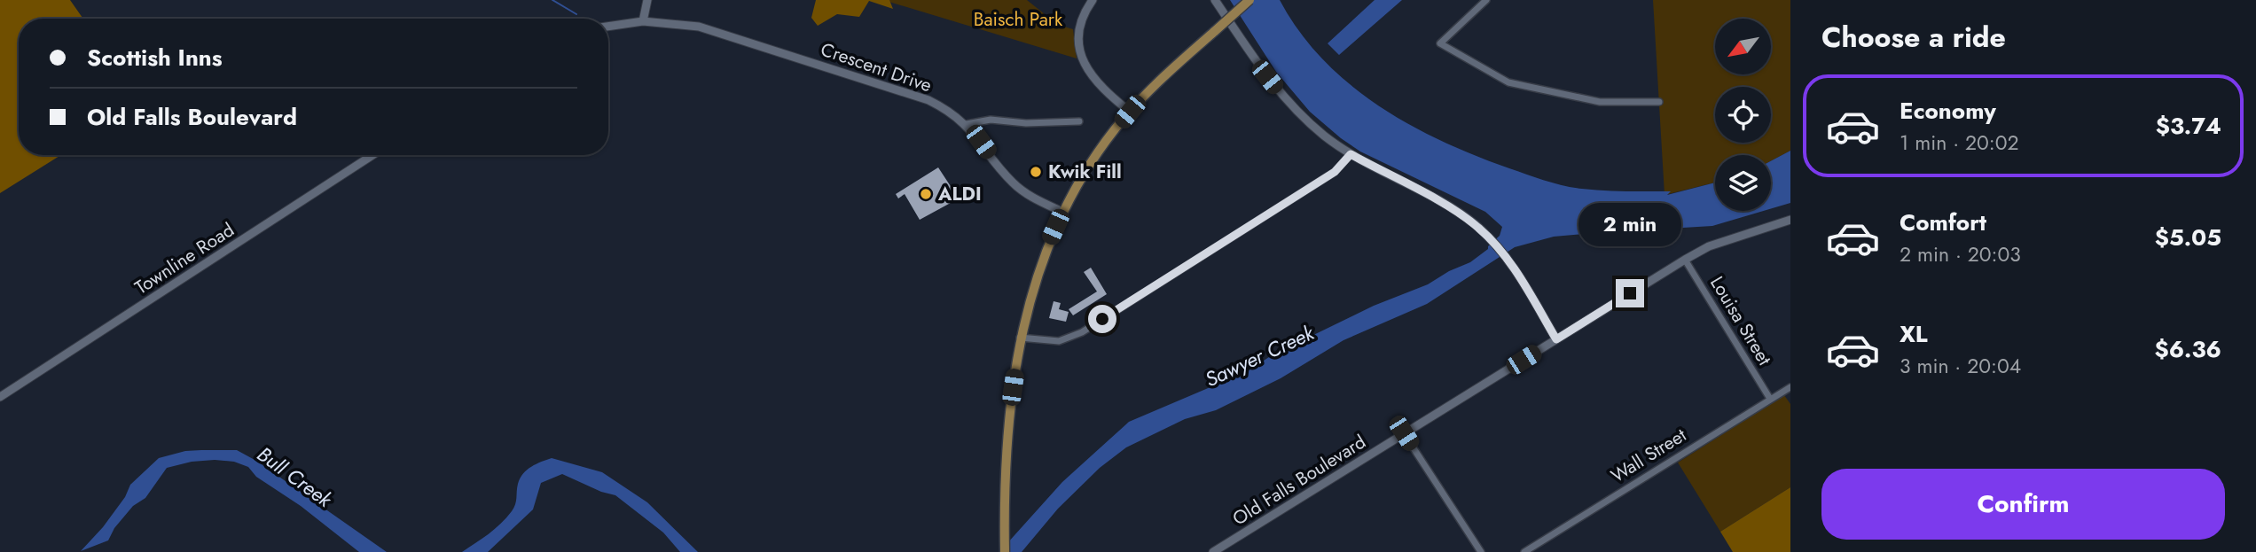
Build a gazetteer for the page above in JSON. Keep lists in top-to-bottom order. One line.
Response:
{"streets":{"street":["Crescent Drive","Townline Road","Louisa Street","Wall Street","Old Falls Boulevard"]},"crossings":[["Louisa Street","Wall Street"],["Louisa Street","Old Falls Boulevard"]],"water":["Sawyer Creek","Bull Creek"],"parks":["Baisch Park"],"places":["Kwik Fill","ALDI"],"north":"bottom left","page":{"heading":"Choose a ride","banner":["Scottish Inns","Old Falls Boulevard"],"list":[{"name":"Economy","note":"1 min · 20:02","value":"$3.74"},{"name":"Comfort","note":"2 min · 20:03","value":"$5.05"},{"name":"XL","note":"3 min · 20:04","value":"$6.36"}],"bubble":"2 min","buttons":"Confirm"}}
